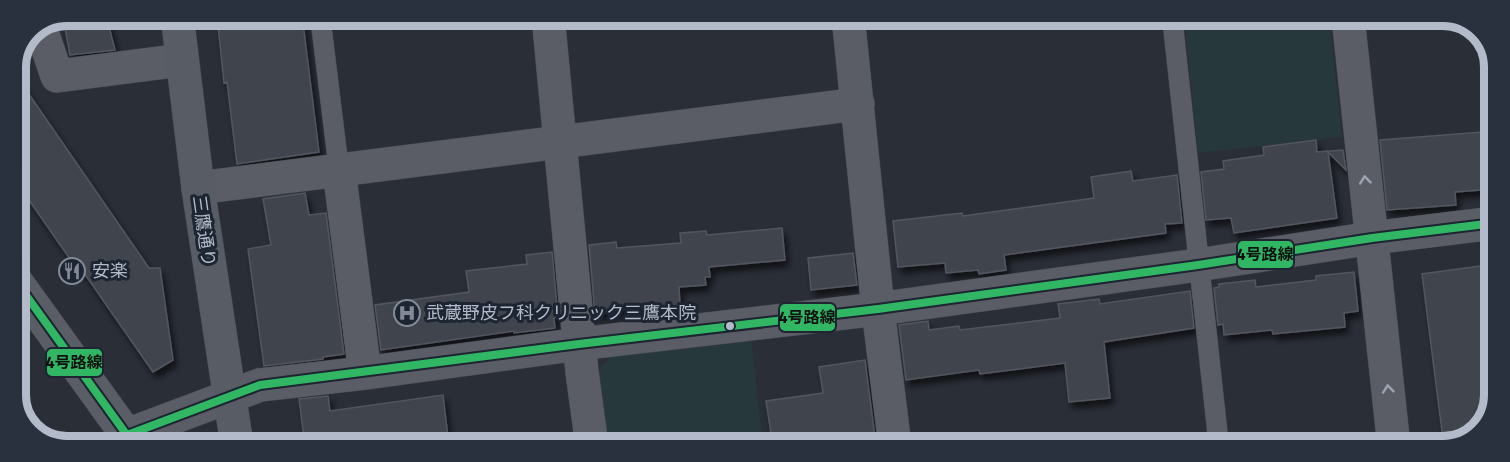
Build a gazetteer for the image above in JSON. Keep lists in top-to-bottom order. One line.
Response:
{"streets":{"main road":["三鷹通り"]},"places":{"restaurant":["安楽"],"hospital":["武蔵野皮フ科クリニック三鷹本院"]},"lines":["transit line 4号路線"]}
